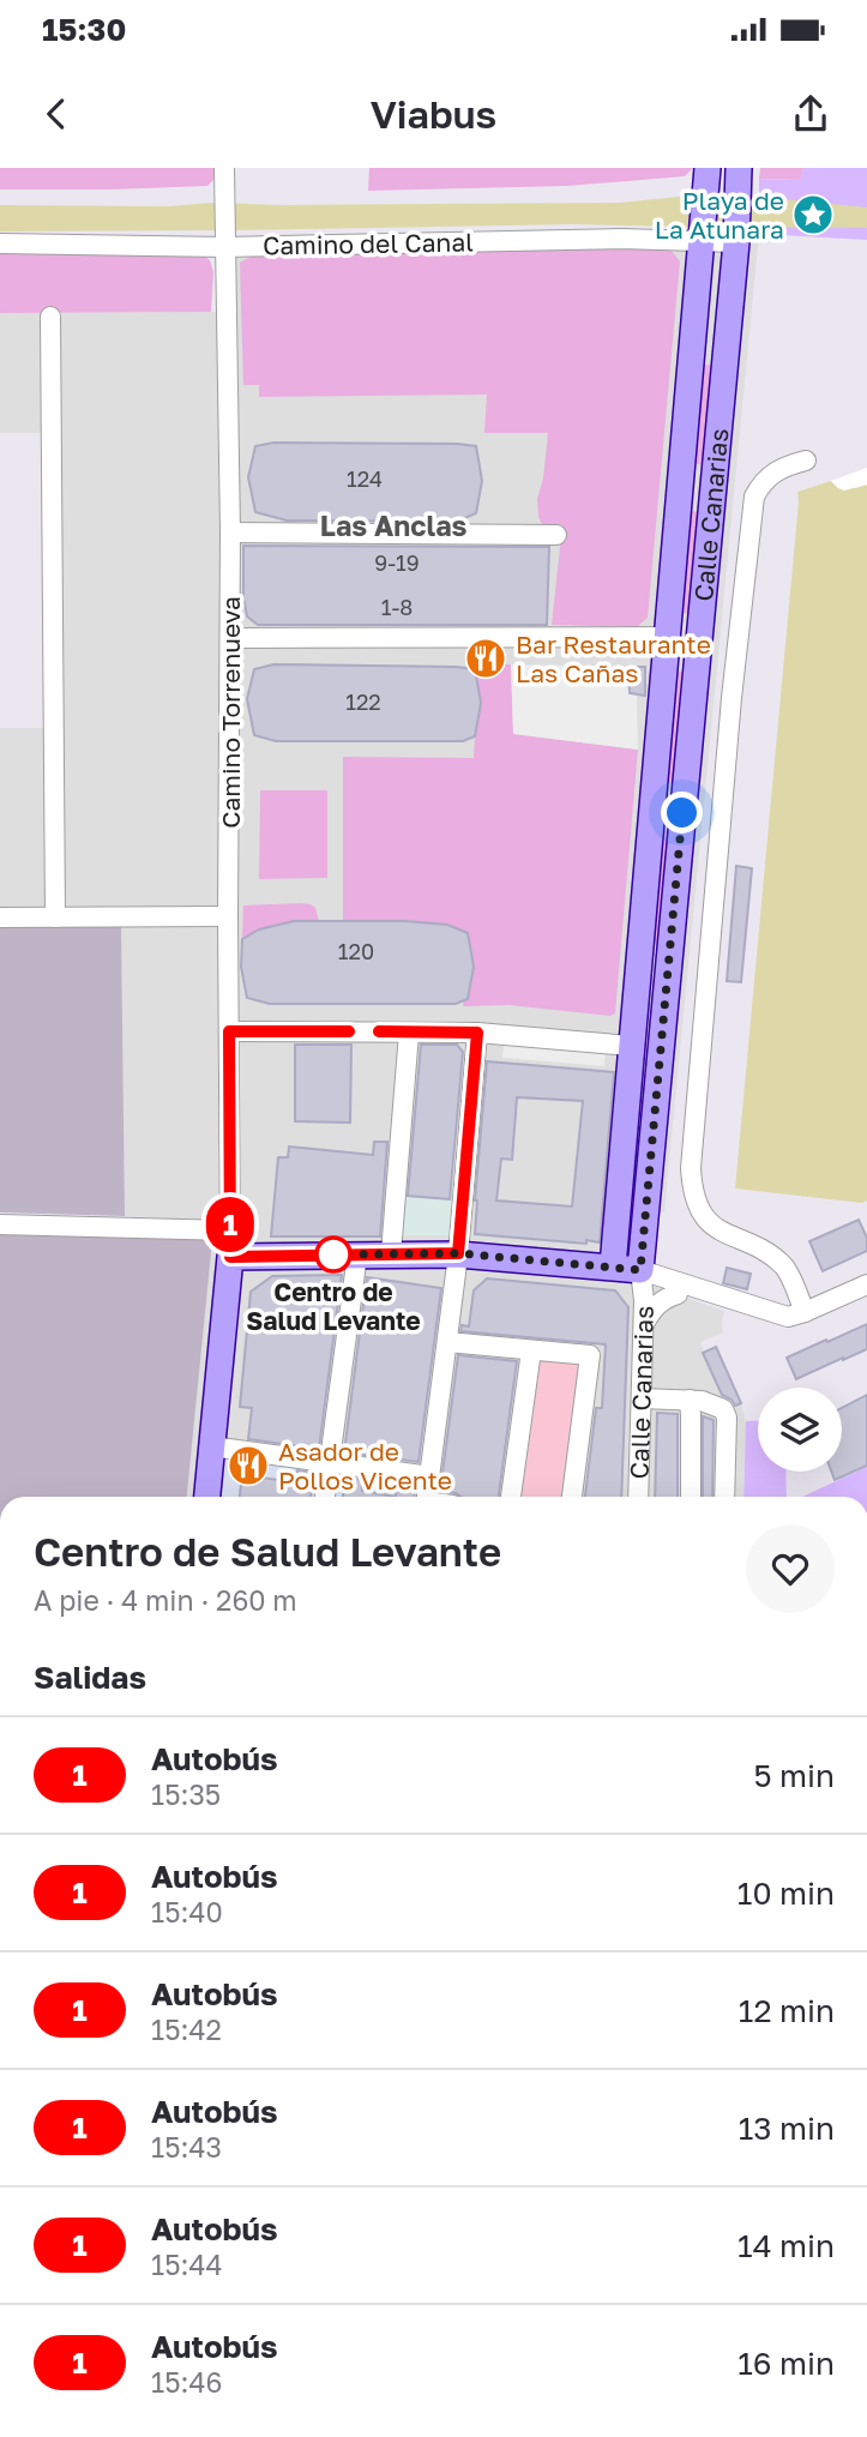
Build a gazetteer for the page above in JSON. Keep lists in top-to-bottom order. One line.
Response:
{"streets":{"main road":["Calle Canarias"],"street":["Camino del Canal","Camino Torrenueva"]},"crossings":[["Camino del Canal","Calle Canarias"],["Camino del Canal","Camino Torrenueva"]],"districts":["Las Anclas"],"places":{"place":["Playa de La Atunara"],"restaurant":["Bar Restaurante Las Cañas","Asador de Pollos Vicente"],"other":["Centro de Salud Levante"]},"lines":["bus line 1"],"house_numbers":["124","9-19","1-8","122","120"],"page":{"status":"15:30","header":"Viabus","on_map":"1","heading":[["Centro de Salud Levante","A pie · 4 min · 260 m"],"Salidas"],"list":[{"mark":"1","name":"Autobús","note":"15:35","value":"5 min"},{"mark":"1","name":"Autobús","note":"15:40","value":"10 min"},{"mark":"1","name":"Autobús","note":"15:42","value":"12 min"},{"mark":"1","name":"Autobús","note":"15:43","value":"13 min"},{"mark":"1","name":"Autobús","note":"15:44","value":"14 min"},{"mark":"1","name":"Autobús","note":"15:46","value":"16 min"}]}}
